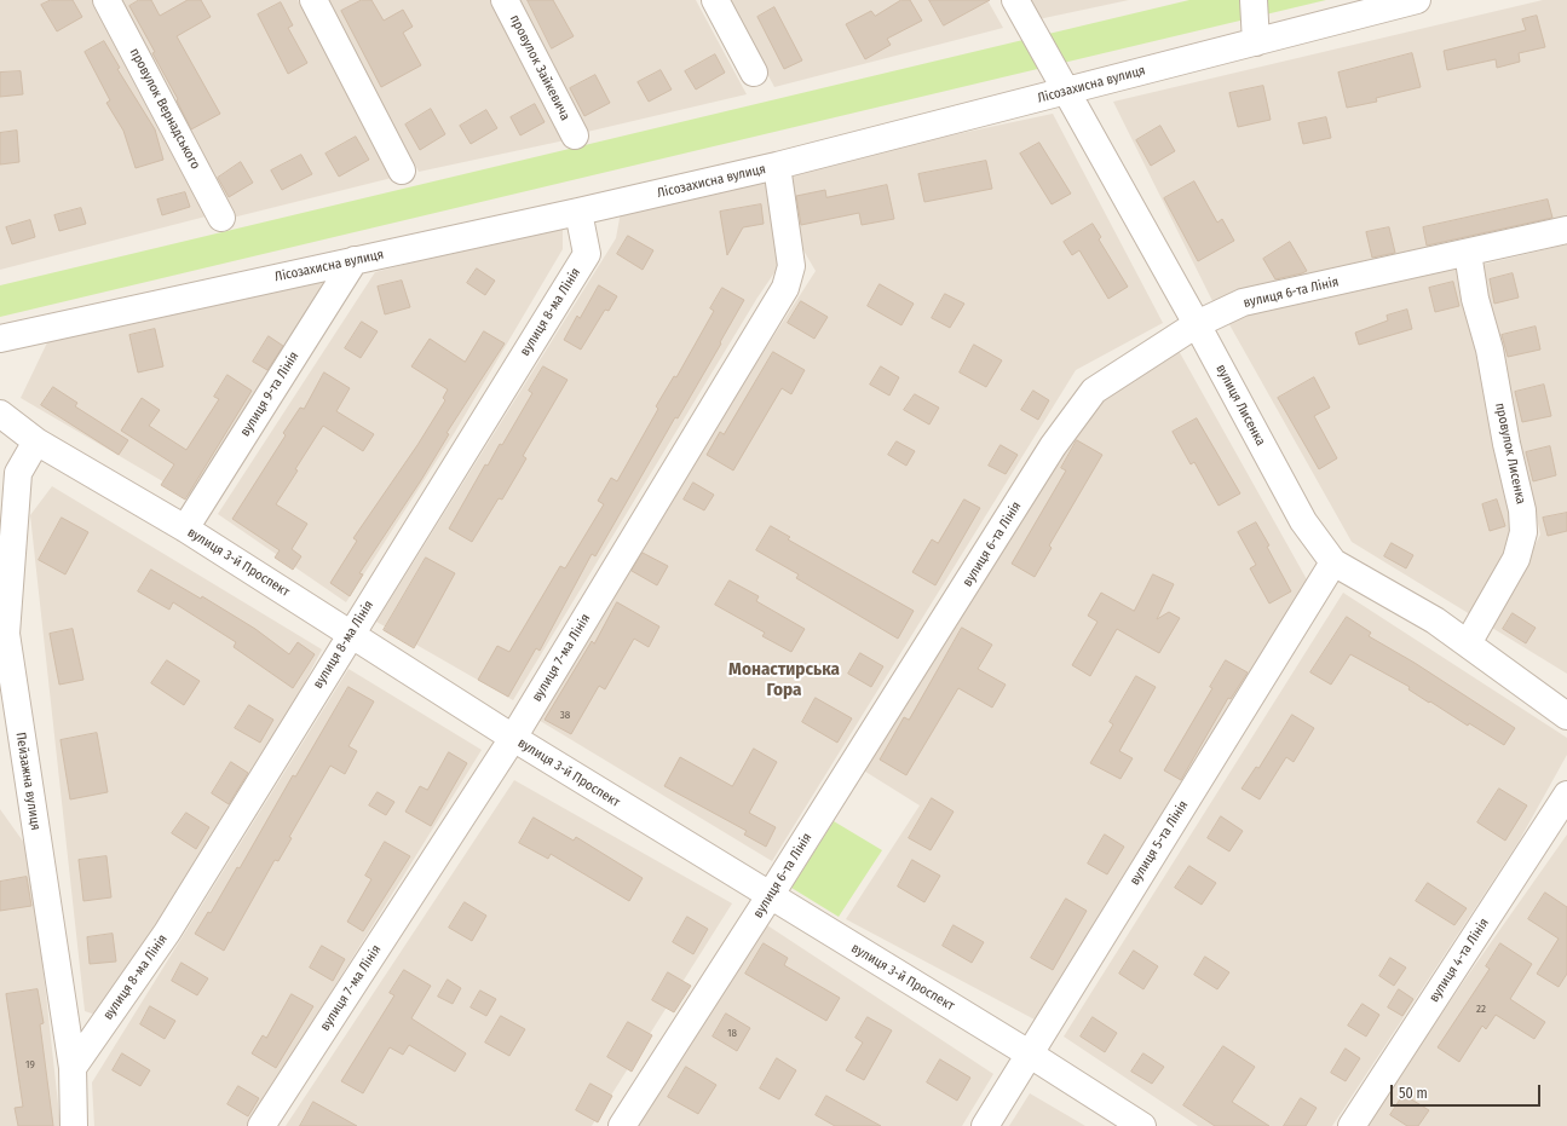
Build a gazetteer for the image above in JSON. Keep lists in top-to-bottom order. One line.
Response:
{"streets":{"street":["провулок Зайкевича","Лісозахисна вулиця","провулок Вернадського","вулиця 6-та Лінія","вулиця 8-ма Лінія","вулиця 9-та Лінія","вулиця Лисенка","провулок Лисенка","вулиця 3-й Проспект","вулиця 7-ма Лінія","Пейзажна вулиця","вулиця 5-та Лінія","вулиця 4-та Лінія"]},"crossings":[["Лісозахисна вулиця","вулиця 8-ма Лінія"],["Лісозахисна вулиця","вулиця 9-та Лінія"],["Лісозахисна вулиця","вулиця Лисенка"],["Лісозахисна вулиця","вулиця 7-ма Лінія"],["вулиця 6-та Лінія","вулиця Лисенка"],["вулиця 6-та Лінія","провулок Лисенка"],["вулиця 6-та Лінія","вулиця 3-й Проспект"],["вулиця 8-ма Лінія","вулиця 3-й Проспект"],["вулиця 8-ма Лінія","Пейзажна вулиця"],["вулиця 9-та Лінія","вулиця 3-й Проспект"],["вулиця Лисенка","провулок Лисенка"],["вулиця Лисенка","вулиця 5-та Лінія"],["вулиця 3-й Проспект","вулиця 7-ма Лінія"],["вулиця 3-й Проспект","Пейзажна вулиця"],["вулиця 3-й Проспект","вулиця 5-та Лінія"]],"districts":["Монастирська Гора"],"house_numbers":["38","22","18","19"],"scale_bar":"50 m"}
